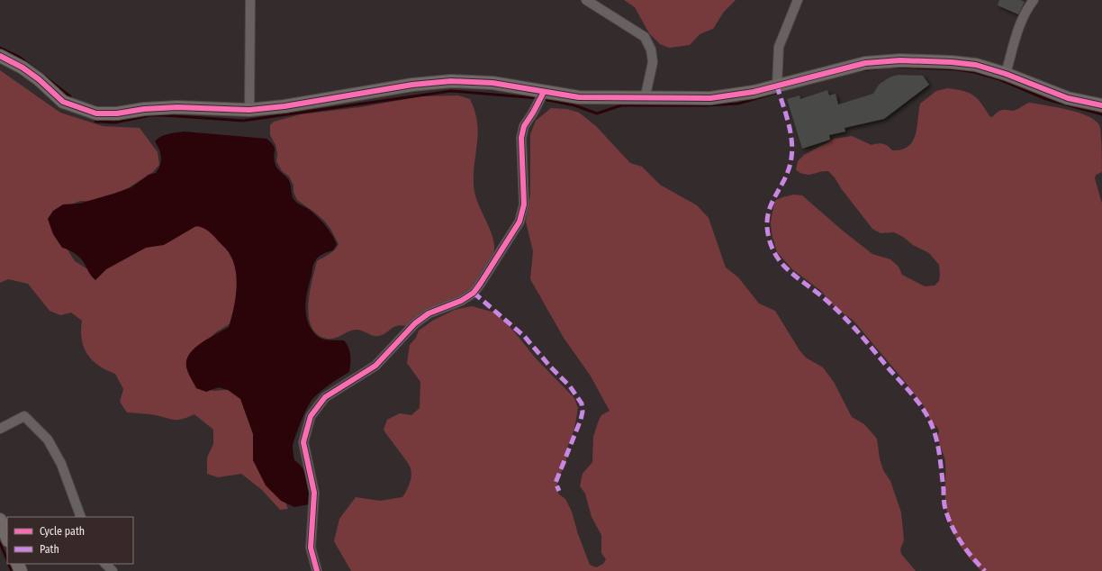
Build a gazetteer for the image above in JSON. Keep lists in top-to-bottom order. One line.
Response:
{"legend":["Cycle path","Path"]}
